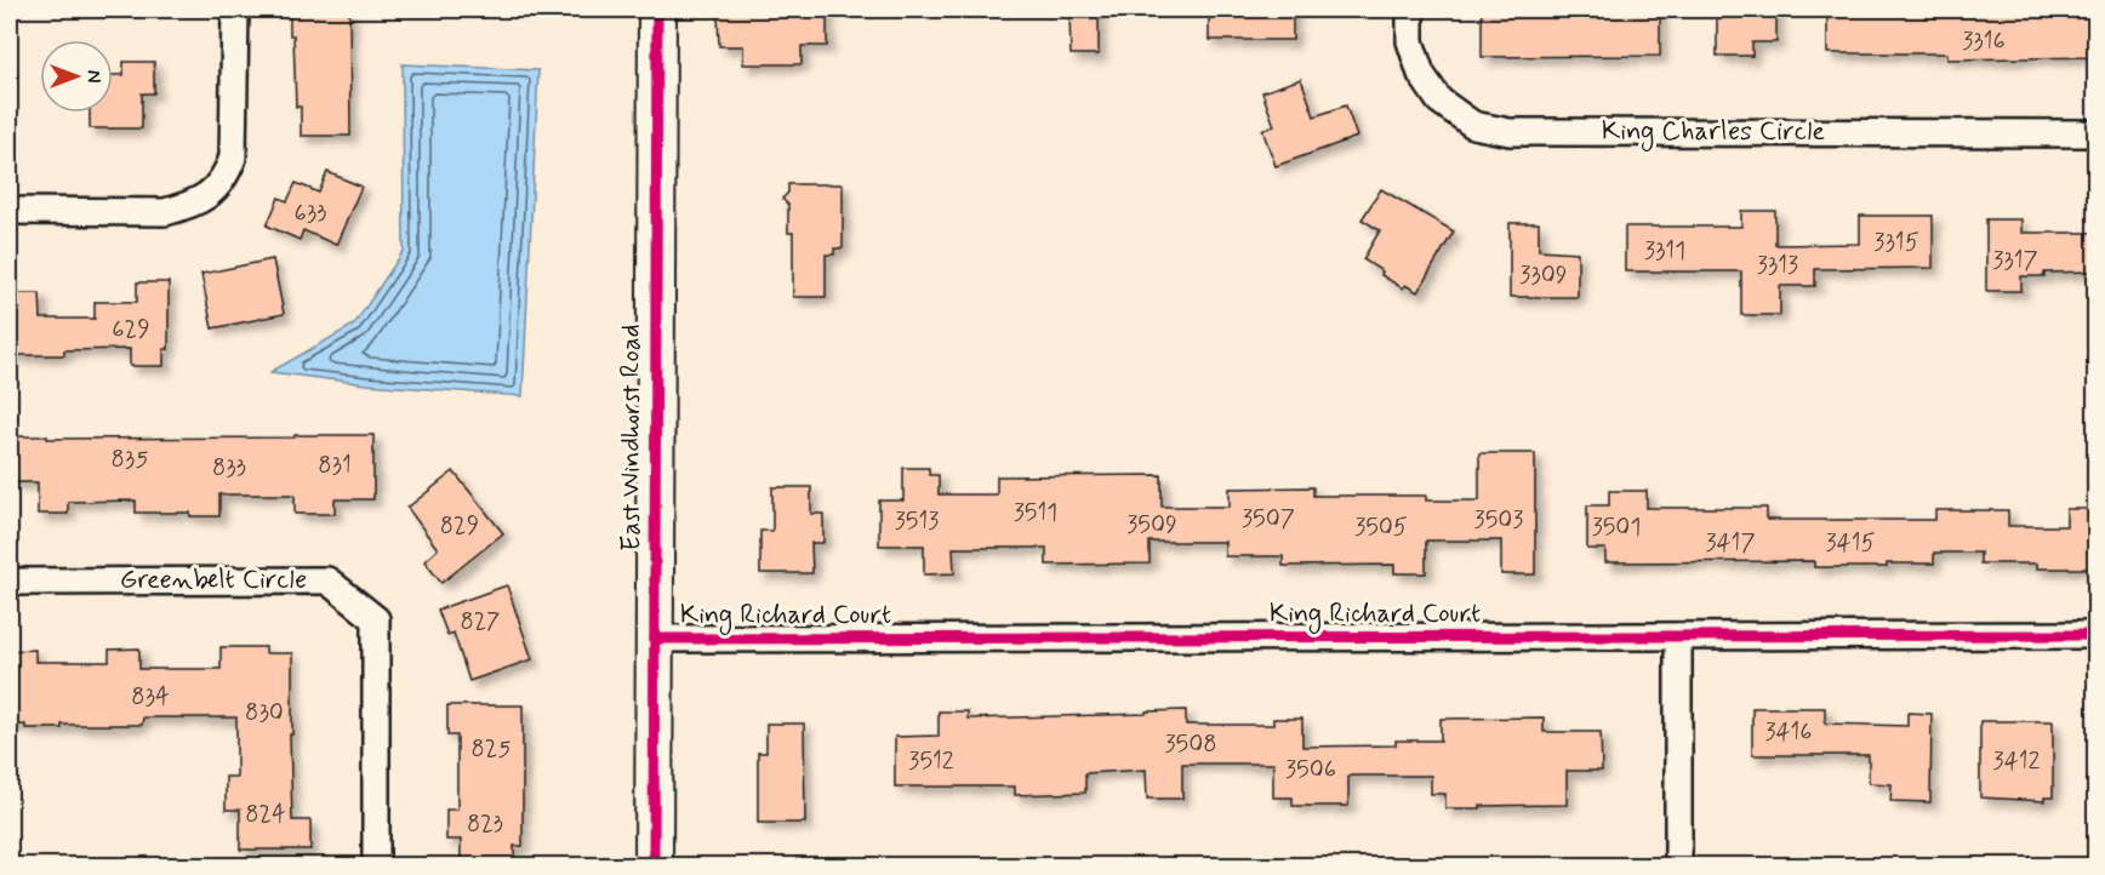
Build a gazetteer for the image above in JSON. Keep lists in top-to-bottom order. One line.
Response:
{"streets":{"street":["King Charles Circle","East Windhorst Road","Greenbelt Circle","King Richard Court"]},"crossings":[["East Windhorst Road","King Richard Court"]],"house_numbers":["3316","633","3315","3311","3317","3313","3309","629","835","831","833","3511","3507","3503","3513","3509","829","3505","3501","3417","3415","827","834","830","3416","3508","825","3512","3412","3506","824","823"],"north":"right"}
